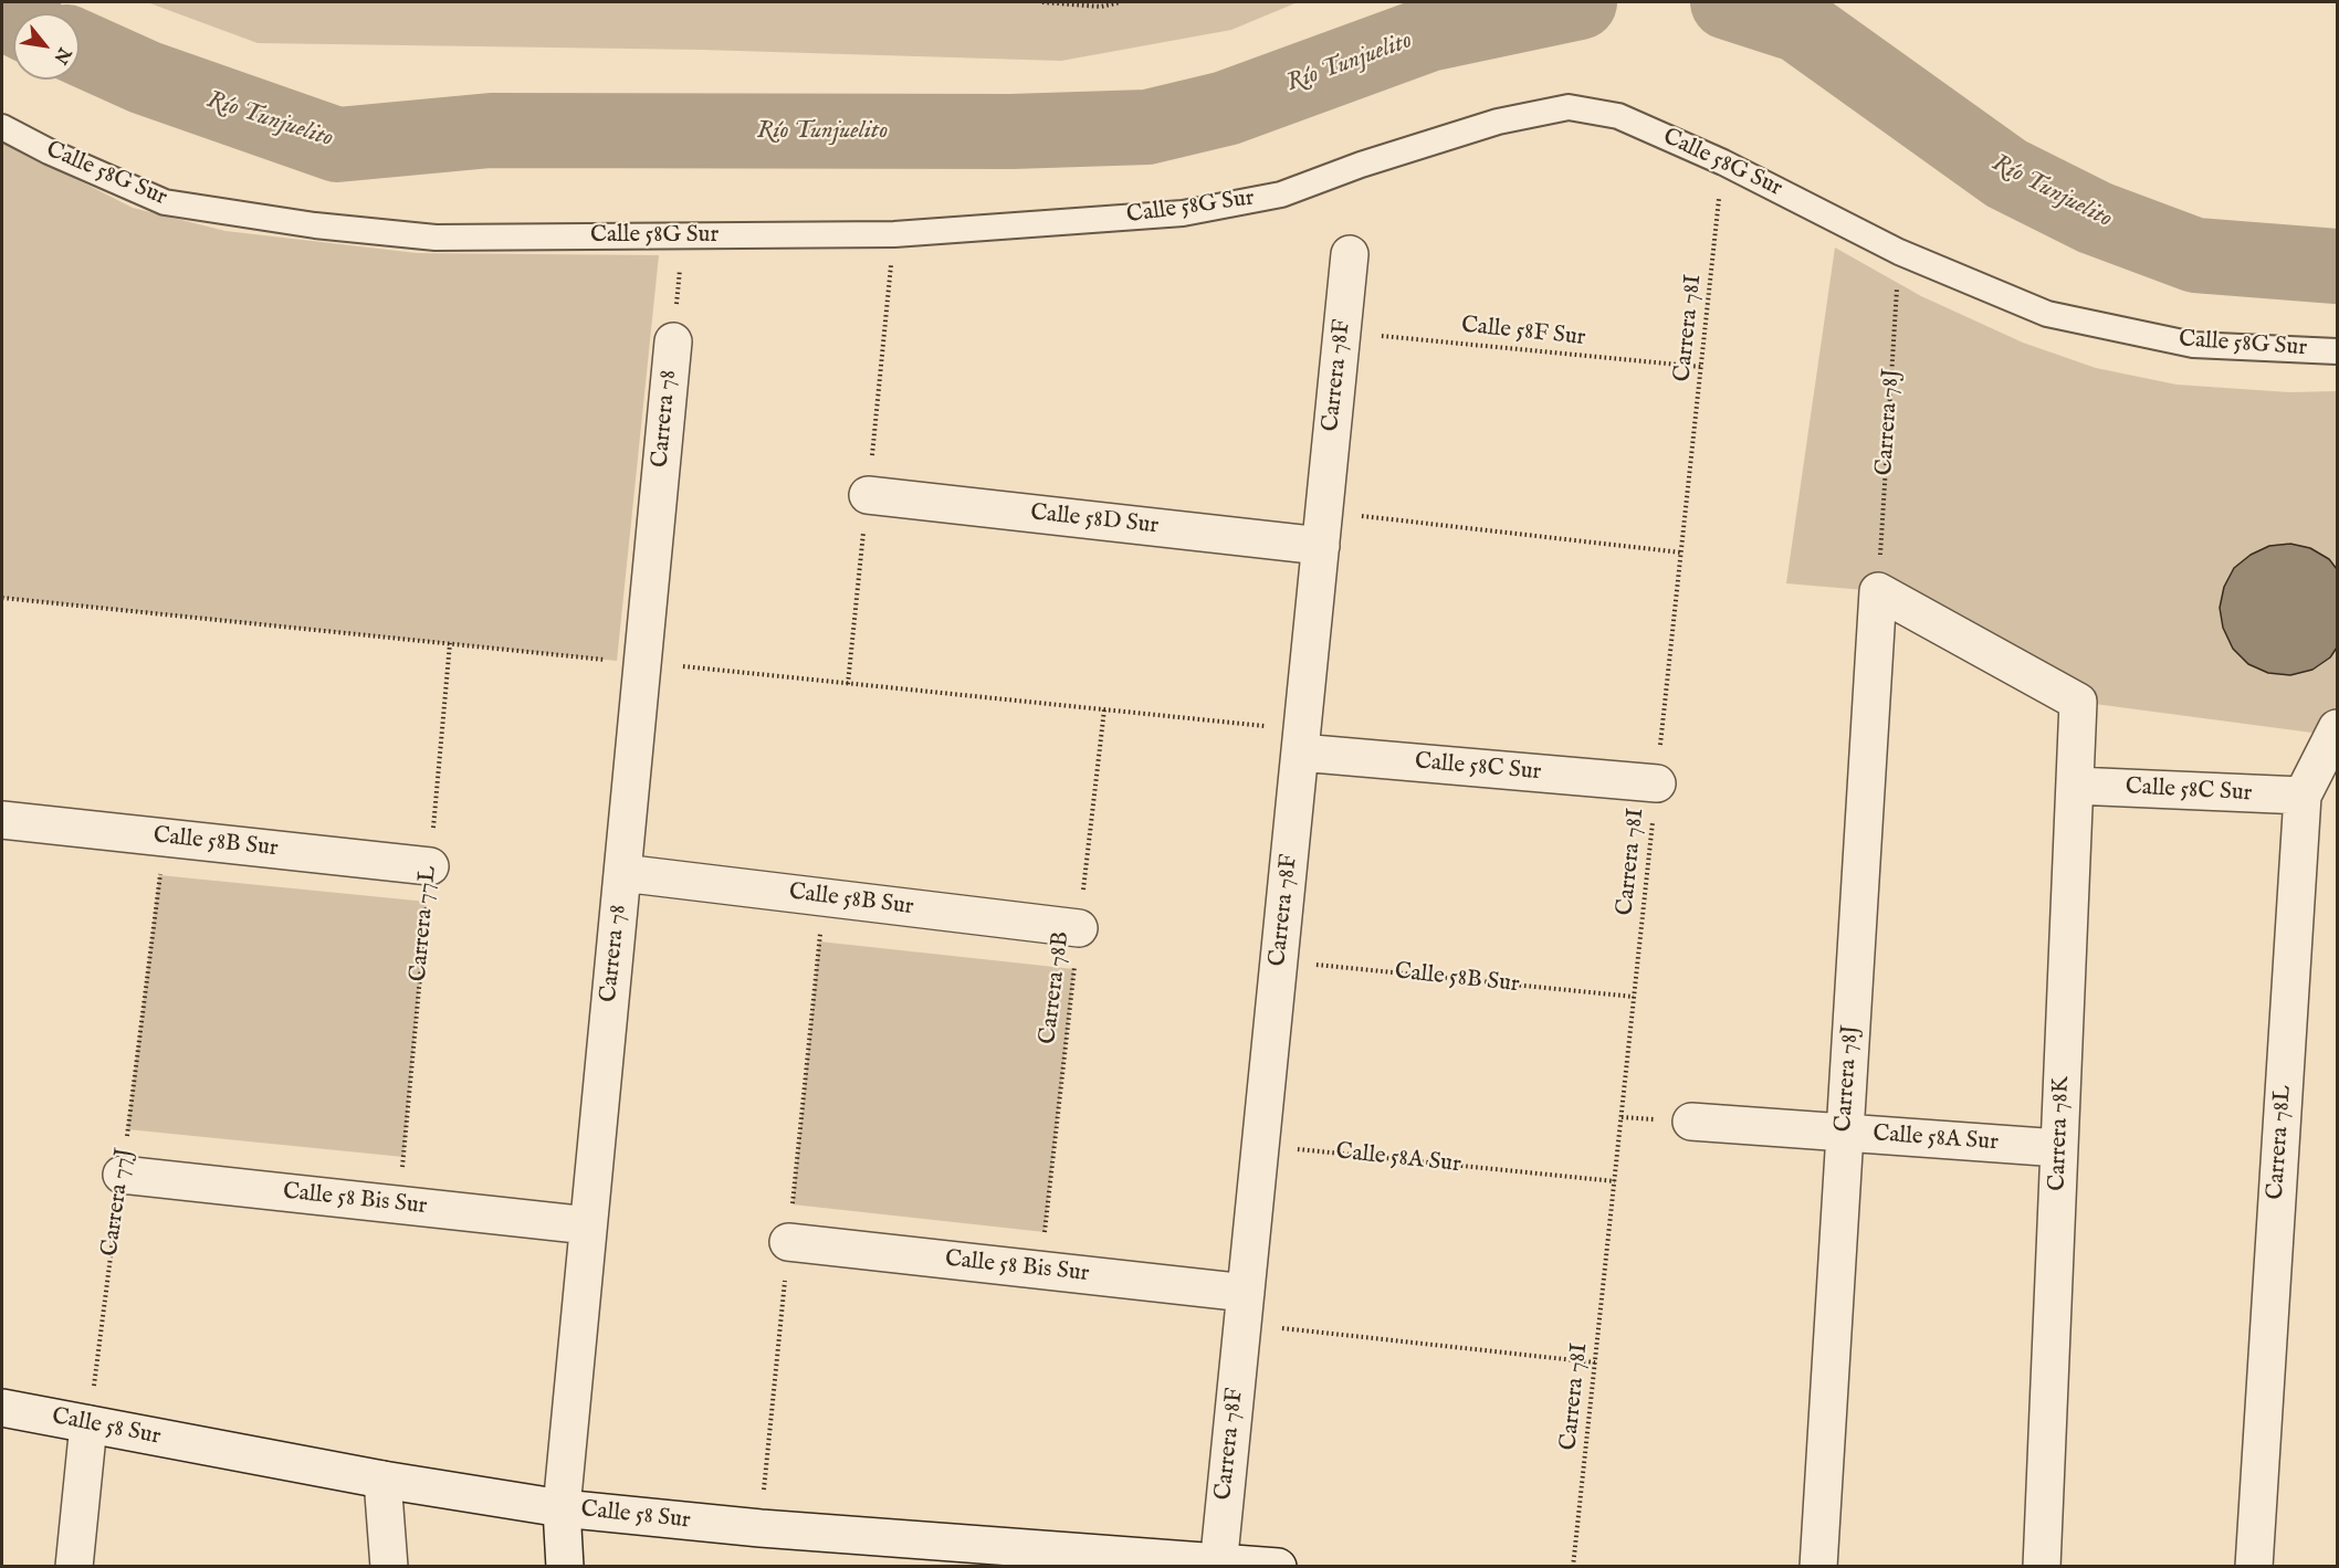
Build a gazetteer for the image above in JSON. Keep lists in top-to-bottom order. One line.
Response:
{"streets":{"street":["Carrera 78F","Carrera 78","Carrera 78J","Calle 58D Sur","Calle 58C Sur","Calle 58B Sur","Carrera 78K","Calle 58A Sur","Carrera 78L","Calle 58 Bis Sur","Calle 58 Sur"],"lane":["Calle 58G Sur"],"path":["Carrera 78I","Calle 58F Sur","Carrera 77L","Carrera 78B","Carrera 77J"]},"crossings":[["Calle 58G Sur","Carrera 78I"],["Calle 58G Sur","Carrera 78J"],["Carrera 78I","Calle 58F Sur"],["Carrera 78I","Calle 58C Sur"],["Carrera 78I","Calle 58B Sur"],["Carrera 78I","Calle 58A Sur"],["Calle 58F Sur","Carrera 78F"],["Carrera 78F","Calle 58D Sur"],["Carrera 78F","Calle 58C Sur"],["Carrera 78F","Calle 58B Sur"],["Carrera 78F","Calle 58A Sur"],["Carrera 78F","Calle 58 Bis Sur"],["Carrera 78F","Calle 58 Sur"],["Carrera 78","Calle 58B Sur"],["Carrera 78","Calle 58 Bis Sur"],["Carrera 78","Calle 58 Sur"],["Carrera 78J","Carrera 78K"],["Carrera 78J","Calle 58A Sur"],["Calle 58C Sur","Carrera 78K"],["Calle 58C Sur","Carrera 78L"],["Calle 58B Sur","Carrera 77L"],["Calle 58B Sur","Carrera 78B"],["Calle 58B Sur","Carrera 77J"],["Carrera 77L","Calle 58 Bis Sur"],["Carrera 78B","Calle 58 Bis Sur"],["Carrera 78K","Calle 58A Sur"],["Calle 58 Bis Sur","Carrera 77J"],["Carrera 77J","Calle 58 Sur"]],"water":["Río Tunjuelito"],"north":"bottom right"}
